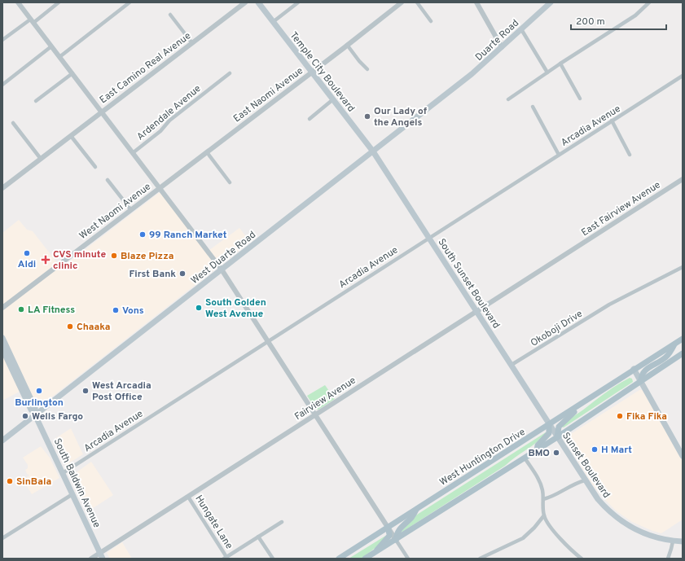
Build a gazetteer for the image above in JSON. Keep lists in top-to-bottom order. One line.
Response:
{"streets":{"main road":["Duarte Road","Temple City Boulevard","West Duarte Road","South Sunset Boulevard","West Huntington Drive","Sunset Boulevard","South Baldwin Avenue"],"street":["East Camino Real Avenue","East Naomi Avenue","Ardendale Avenue","Arcadia Avenue","East Fairview Avenue","West Naomi Avenue","Okoboji Drive","Fairview Avenue","Hungate Lane"]},"crossings":[["Duarte Road","West Duarte Road"],["Temple City Boulevard","East Naomi Avenue"],["Temple City Boulevard","West Duarte Road"],["Temple City Boulevard","South Sunset Boulevard"],["East Naomi Avenue","West Naomi Avenue"],["Arcadia Avenue","South Sunset Boulevard"],["Arcadia Avenue","South Baldwin Avenue"],["East Fairview Avenue","Fairview Avenue"],["West Duarte Road","South Sunset Boulevard"],["West Duarte Road","South Baldwin Avenue"],["South Sunset Boulevard","Okoboji Drive"],["South Sunset Boulevard","Fairview Avenue"],["South Sunset Boulevard","West Huntington Drive"],["South Sunset Boulevard","Sunset Boulevard"],["Fairview Avenue","South Baldwin Avenue"],["Fairview Avenue","Hungate Lane"],["West Huntington Drive","Sunset Boulevard"]],"places":{"other":["Our Lady of the Angels","99 Ranch Market","Aldi","Blaze Pizza","First Bank","South Golden West Avenue","LA Fitness","Vons","Chaaka","Burlington","West Arcadia Post Office","Wells Fargo","Fika Fika","H Mart","BMO","SinBala"],"health":["CVS minute clinic"]},"scale_bar":"200 m"}
